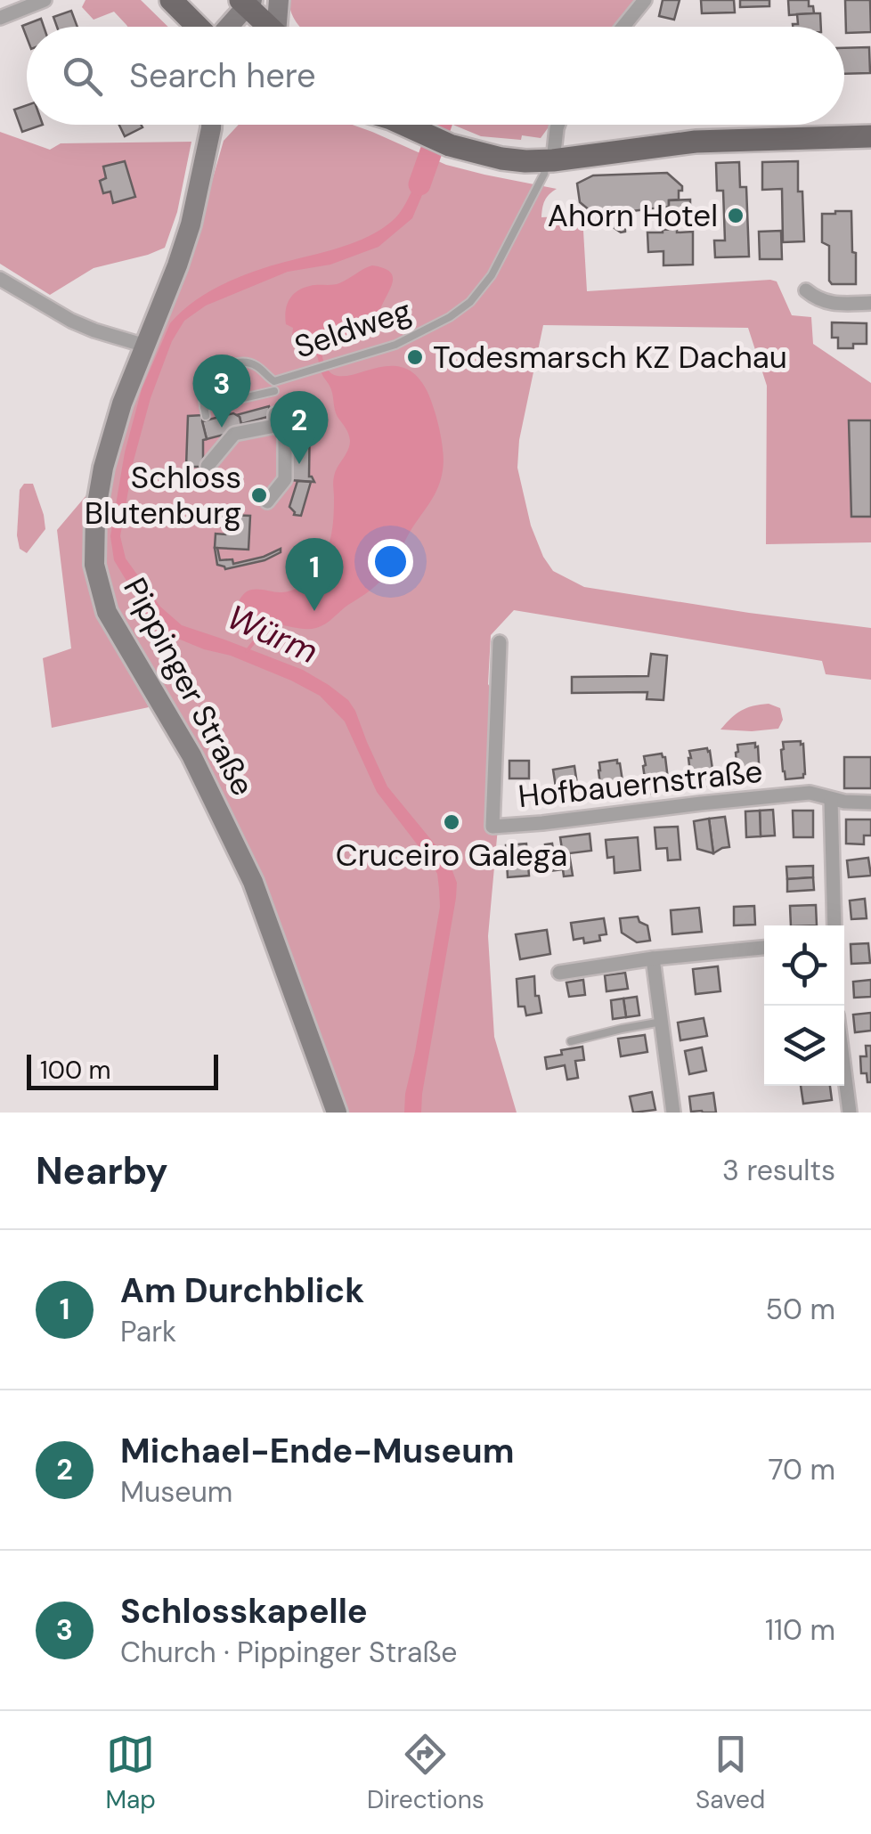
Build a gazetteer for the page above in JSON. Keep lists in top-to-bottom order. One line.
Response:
{"streets":{"main road":["Pippinger Straße"],"street":["Hofbauernstraße"],"lane":["Seldweg"]},"water":["Würm"],"places":["Ahorn Hotel","Todesmarsch KZ Dachau","Schloss Blutenburg","Cruceiro Galega"],"scale_bar":"100 m","page":{"search":"Search here","pins":["3","2","1"],"scale":"100 m","heading":["Nearby","3 results"],"list":[{"mark":"1","name":"Am Durchblick","note":"Park","value":"50 m"},{"mark":"2","name":"Michael-Ende-Museum","note":"Museum","value":"70 m"},{"mark":"3","name":"Schlosskapelle","note":"Church · Pippinger Straße","value":"110 m"}],"nav":["Map","Directions","Saved"]}}
